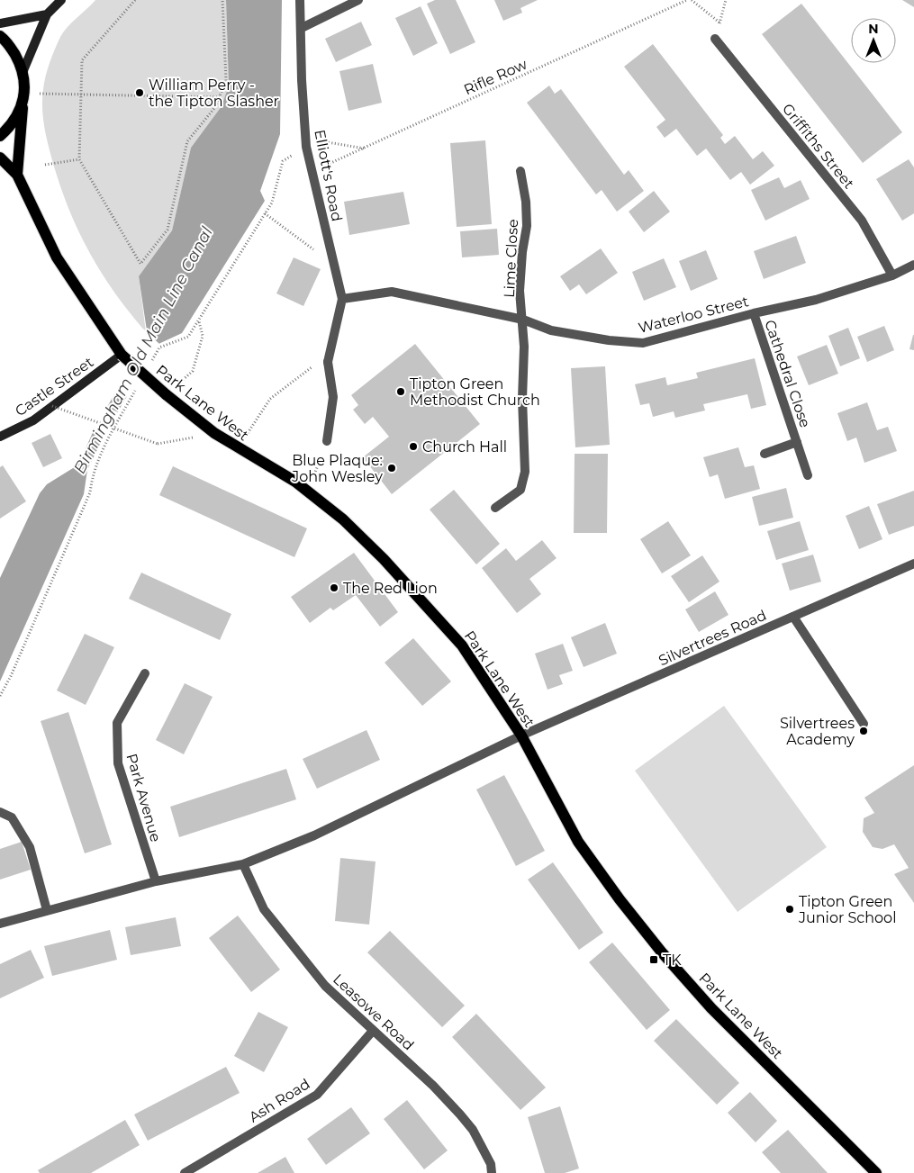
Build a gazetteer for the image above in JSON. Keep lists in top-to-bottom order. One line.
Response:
{"streets":{"main road":["Park Lane West"],"street":["Griffiths Street","Elliott's Road","Lime Close","Waterloo Street","Cathedral Close","Castle Street","Silvertrees Road","Park Avenue","Leasowe Road","Ash Road"],"path":["Rifle Row"]},"crossings":[["Rifle Row","Elliott's Road"],["Griffiths Street","Waterloo Street"],["Elliott's Road","Waterloo Street"],["Lime Close","Waterloo Street"],["Waterloo Street","Cathedral Close"],["Castle Street","Park Lane West"],["Park Lane West","Silvertrees Road"],["Leasowe Road","Ash Road"]],"water":["Birmingham Old Main Line Canal"],"places":{"other":["William Perry - the Tipton Slasher","Tipton Green Methodist Church","Church Hall","Blue Plaque: John Wesley","The Red Lion","Silvertrees Academy","Tipton Green Junior School"],"transit":["TK"]},"north":"top"}
